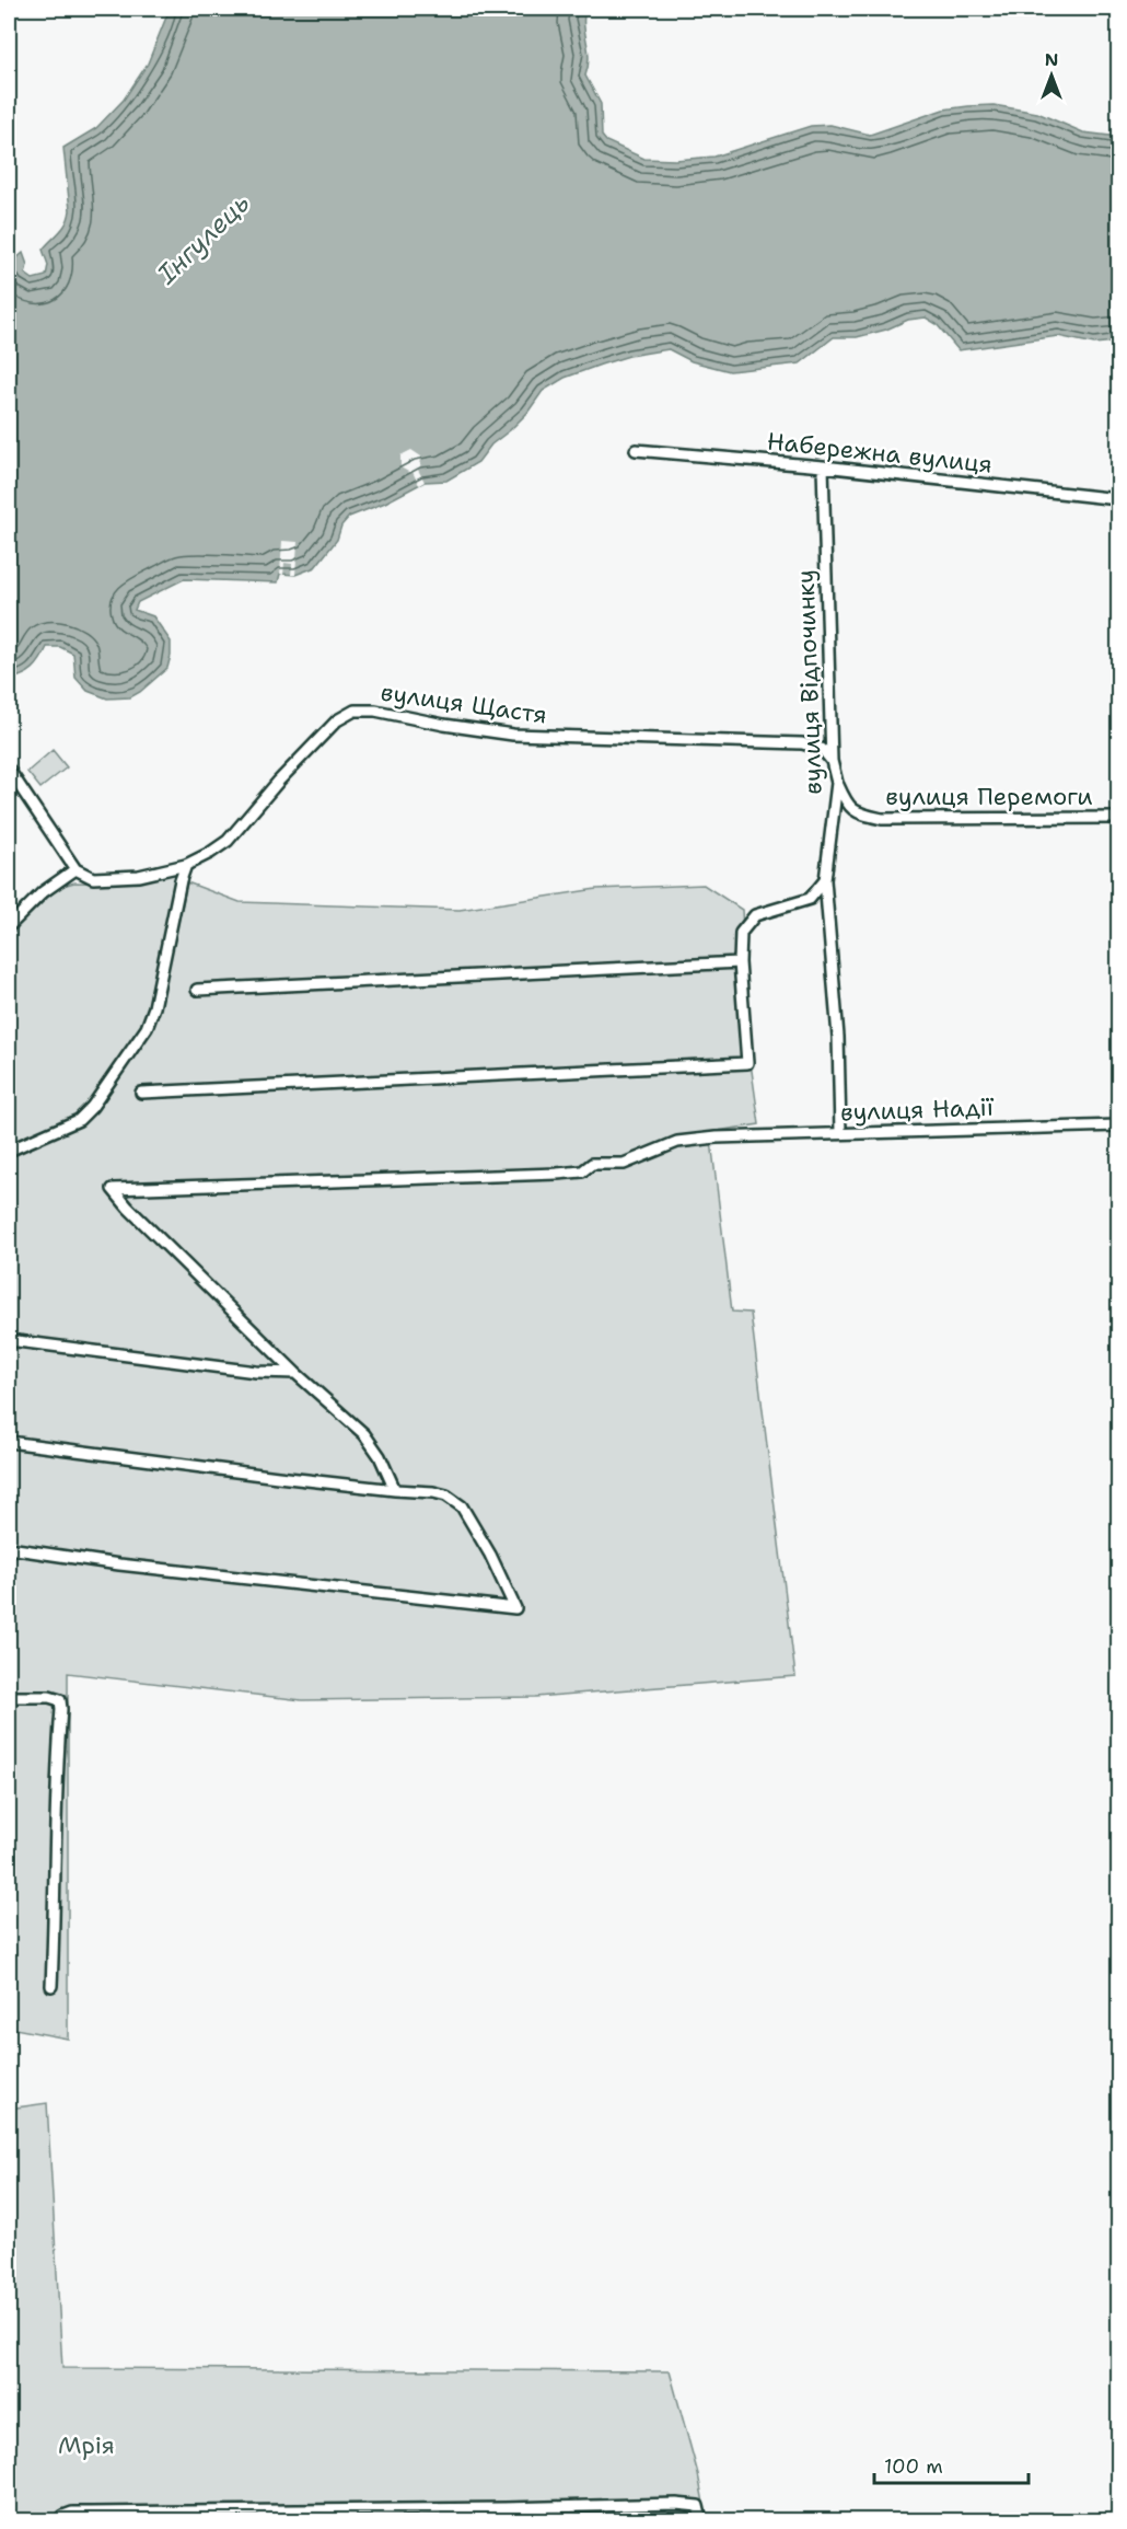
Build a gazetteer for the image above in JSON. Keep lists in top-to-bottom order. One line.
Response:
{"streets":{"street":["Набережна вулиця","вулиця Відпочинку","вулиця Щастя","вулиця Перемоги","вулиця Надії"]},"crossings":[["Набережна вулиця","вулиця Відпочинку"],["вулиця Відпочинку","вулиця Щастя"],["вулиця Відпочинку","вулиця Перемоги"],["вулиця Відпочинку","вулиця Надії"]],"water":["Інгулець"],"parks":["Мрія"],"scale_bar":"100 m","north":"top"}
